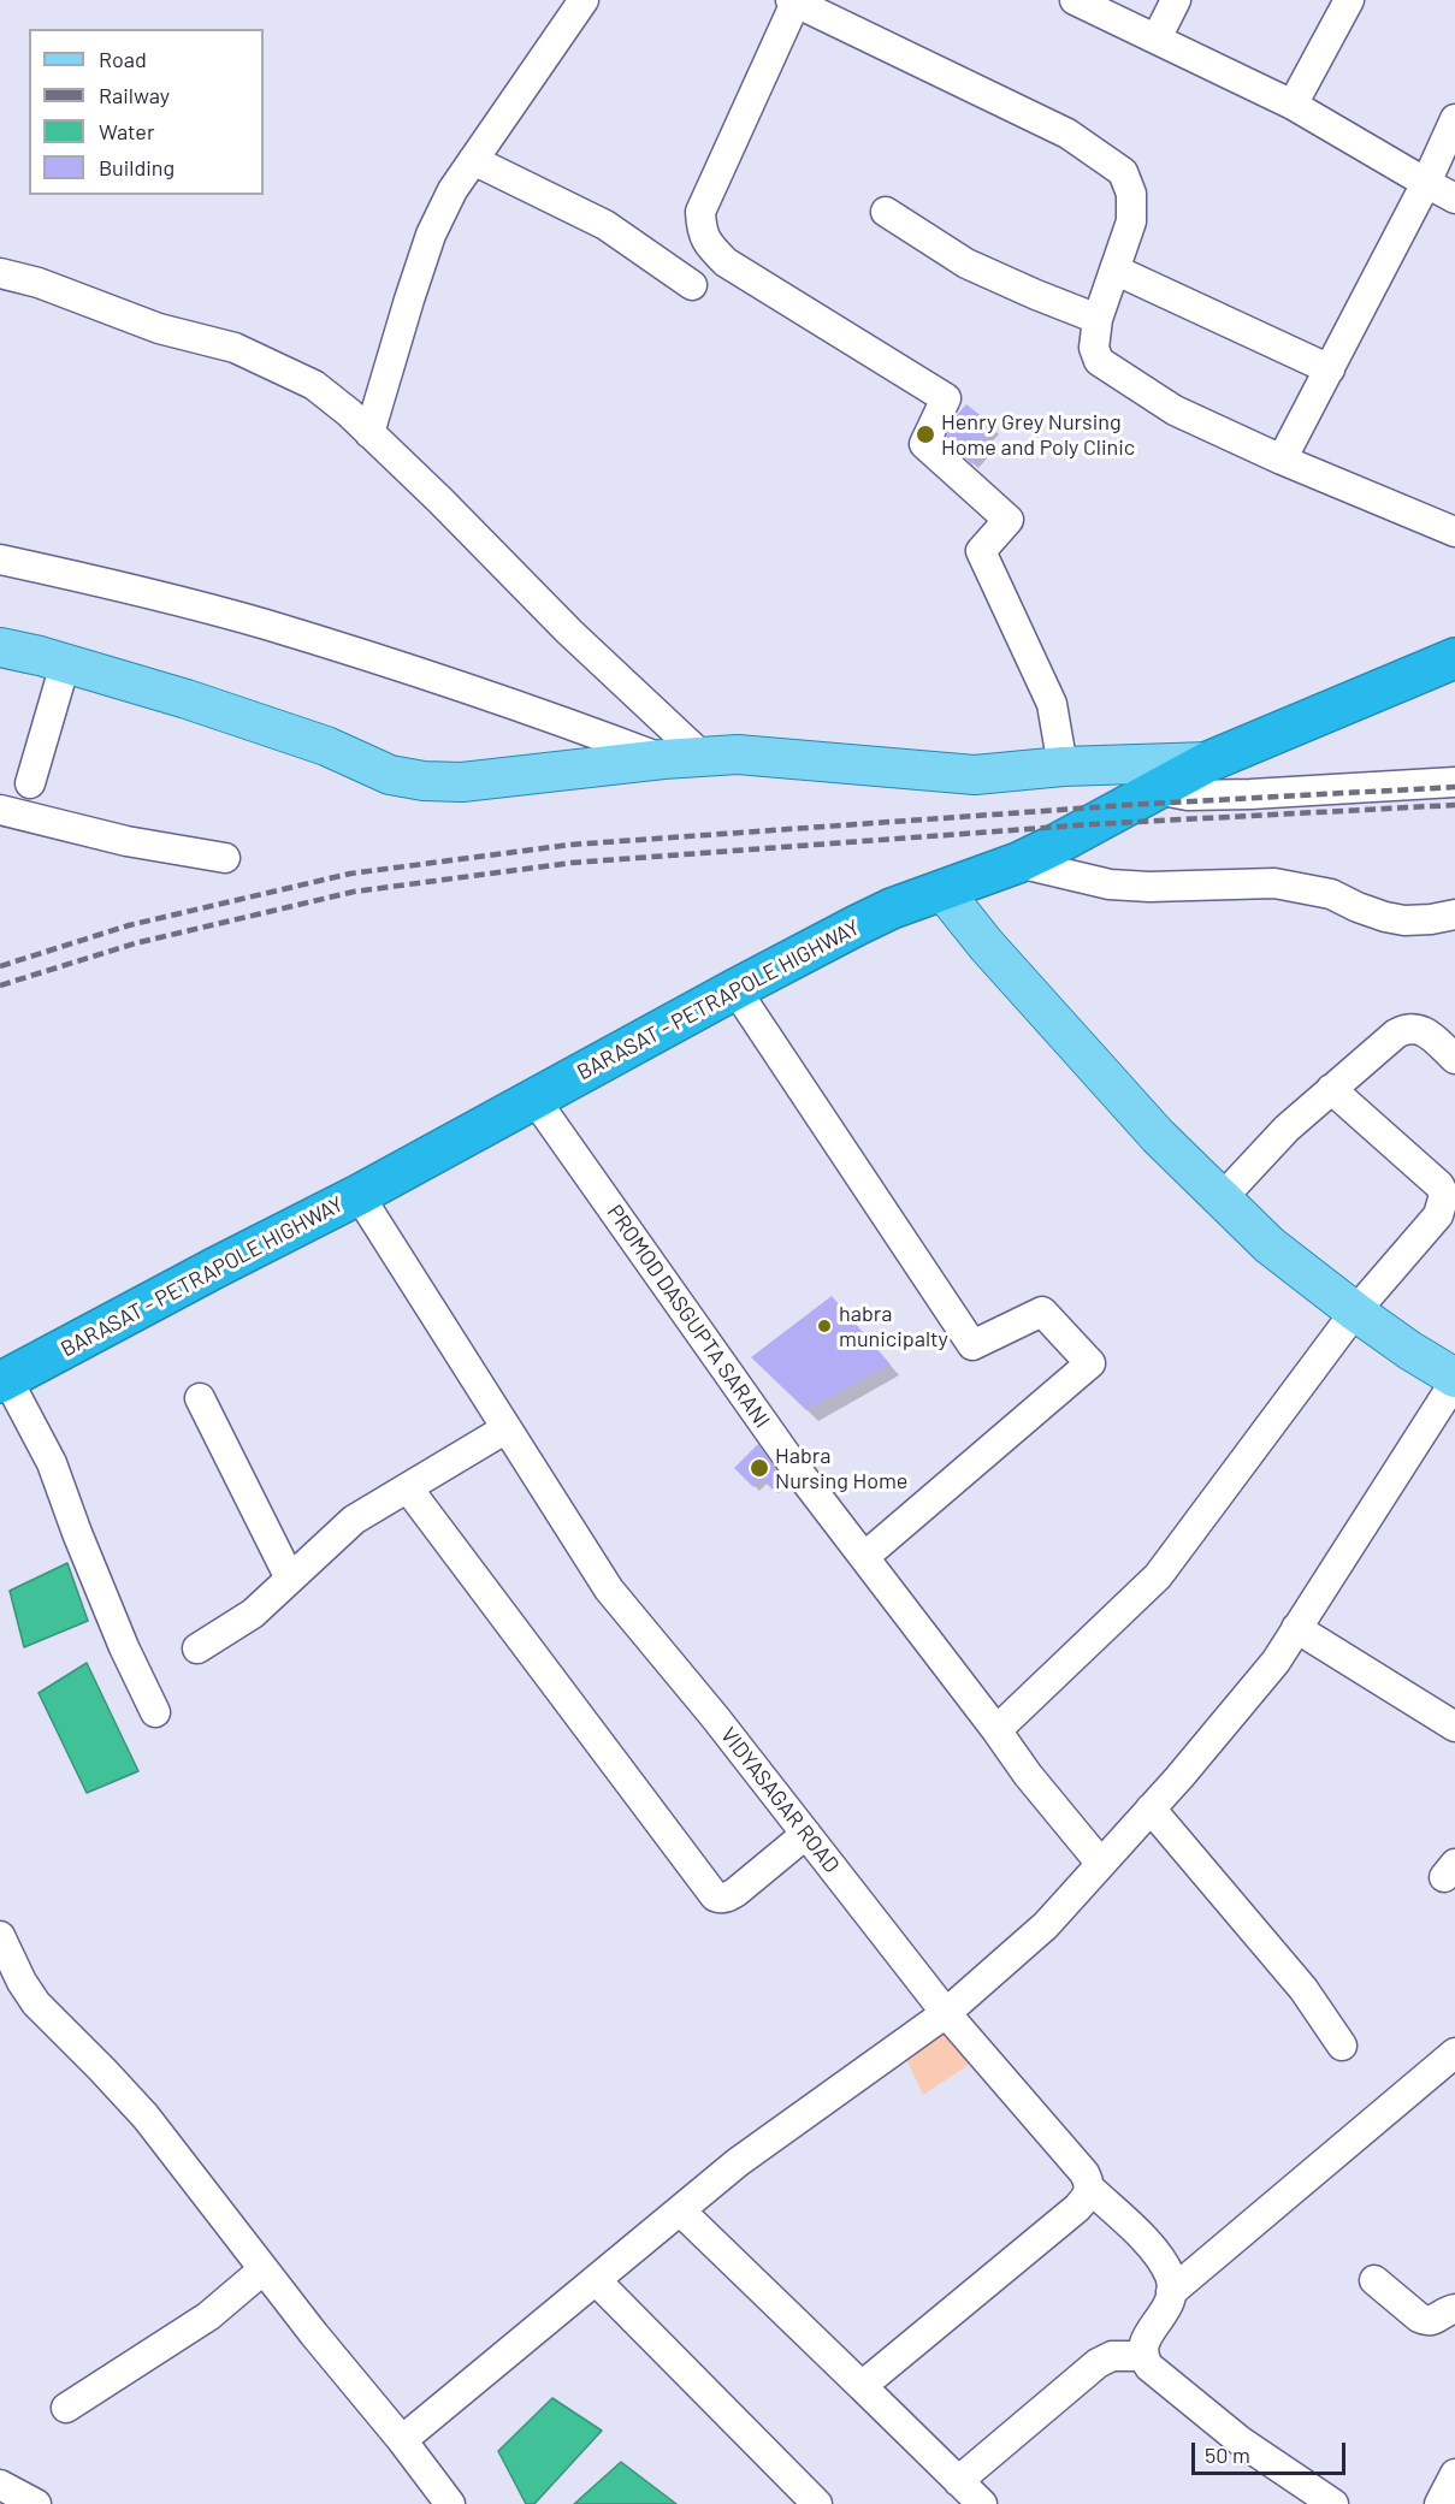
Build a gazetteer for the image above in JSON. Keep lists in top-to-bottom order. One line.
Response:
{"streets":{"highway":["BARASAT - PETRAPOLE HIGHWAY"],"street":["PROMOD DASGUPTA SARANI","VIDYASAGAR ROAD"]},"crossings":[["BARASAT - PETRAPOLE HIGHWAY","PROMOD DASGUPTA SARANI"],["BARASAT - PETRAPOLE HIGHWAY","VIDYASAGAR ROAD"]],"places":["Henry Grey Nursing Home and Poly Clinic","habra municipalty","Habra Nursing Home"],"legend":["Road","Railway","Water","Building"],"scale_bar":"50 m"}
